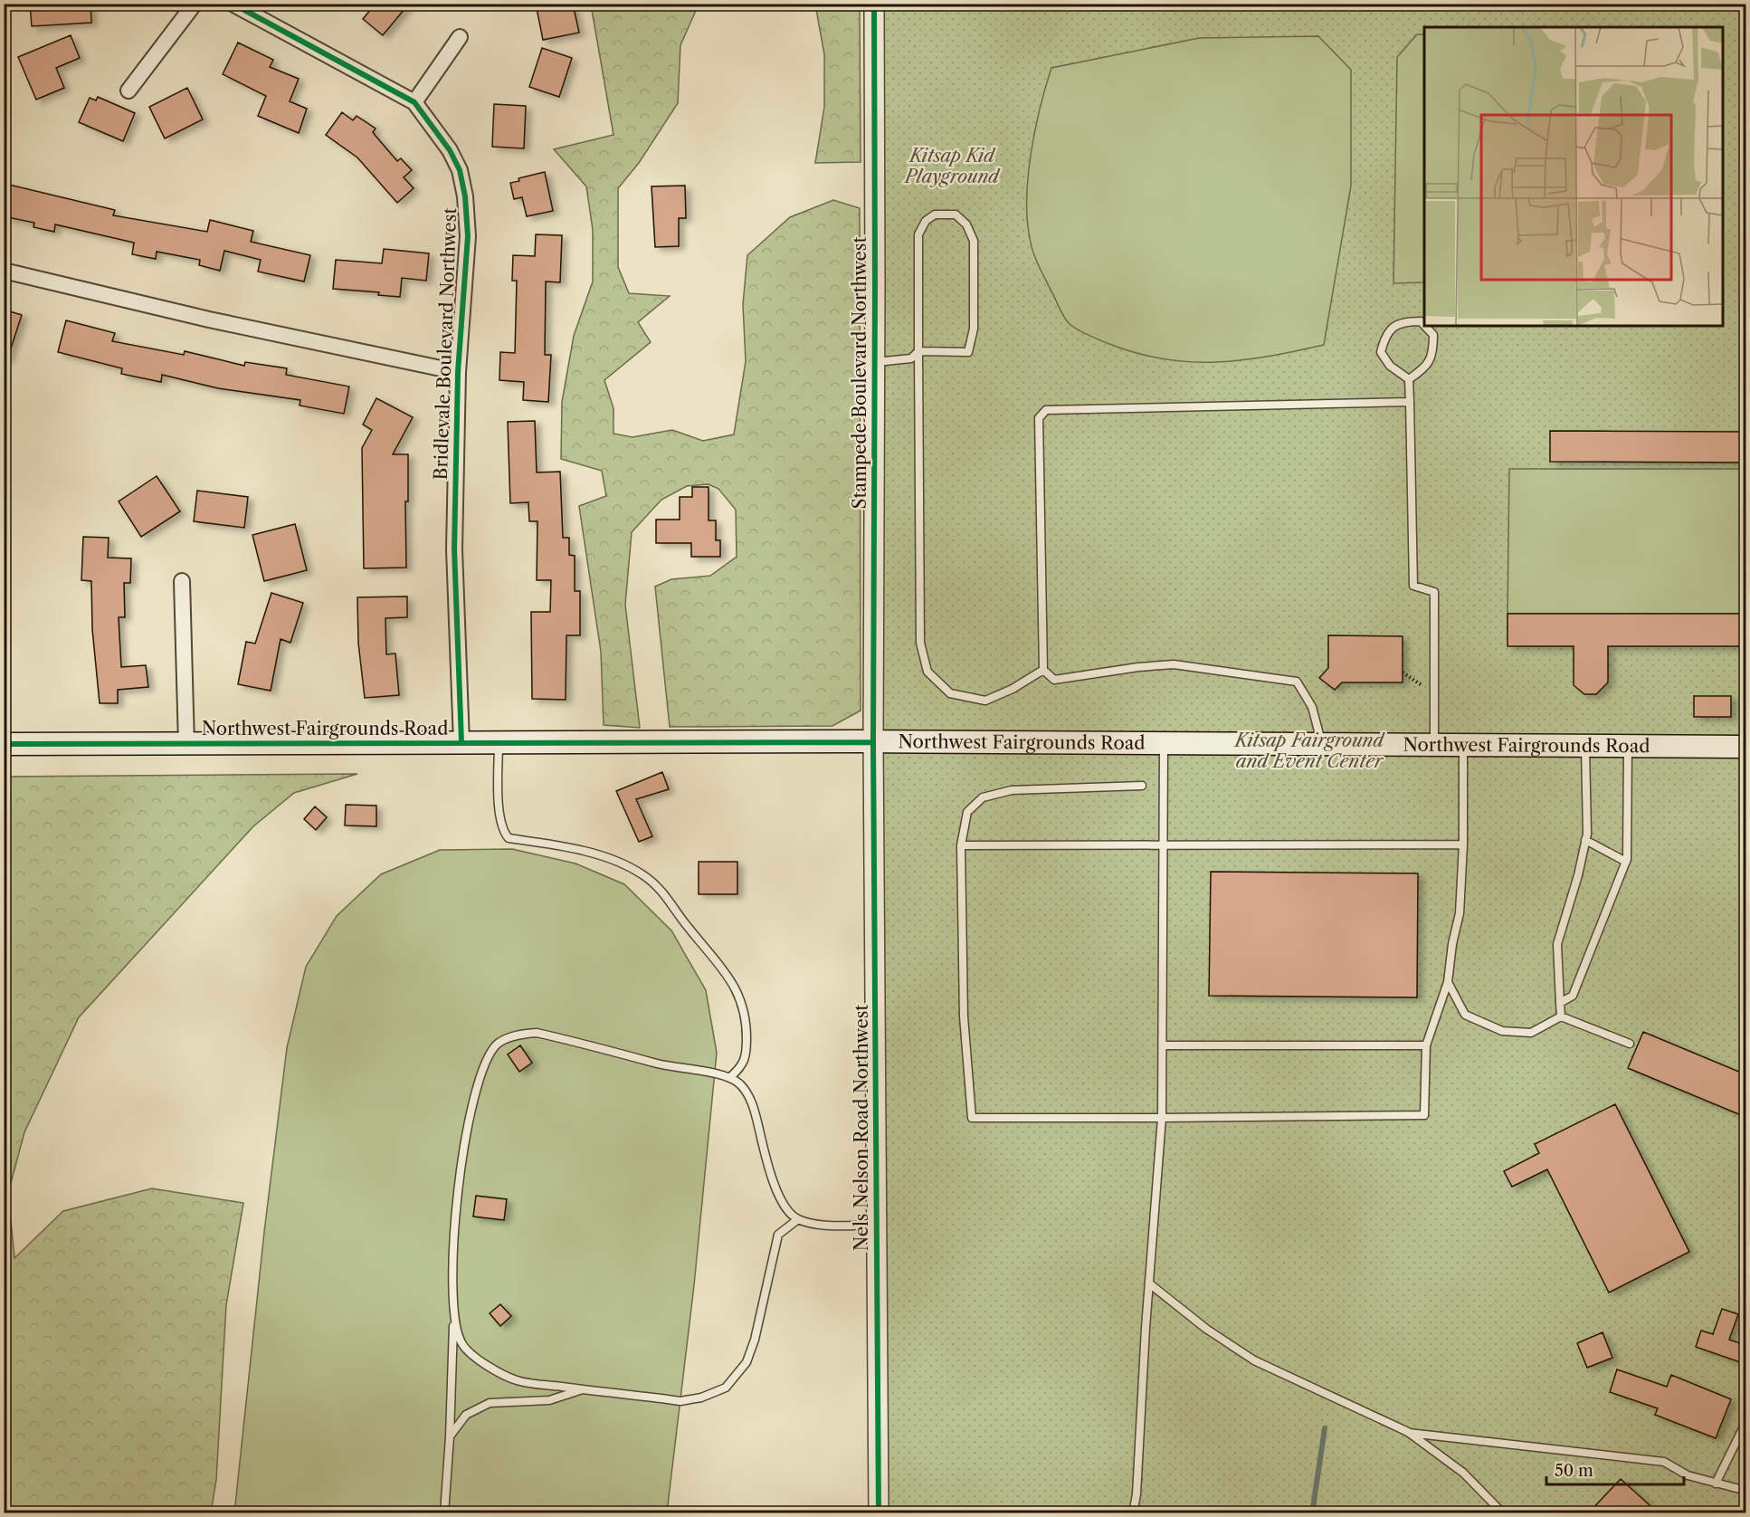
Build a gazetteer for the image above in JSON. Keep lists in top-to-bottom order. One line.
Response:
{"streets":{"main road":["Northwest Fairgrounds Road"],"street":["Bridlevale Boulevard Northwest","Stampede Boulevard Northwest","Nels Nelson Road Northwest"]},"crossings":[["Bridlevale Boulevard Northwest","Northwest Fairgrounds Road"],["Stampede Boulevard Northwest","Northwest Fairgrounds Road"],["Stampede Boulevard Northwest","Nels Nelson Road Northwest"],["Northwest Fairgrounds Road","Nels Nelson Road Northwest"]],"parks":["Kitsap Kid Playground","Kitsap Fairground and Event Center"],"scale_bar":"50 m"}
